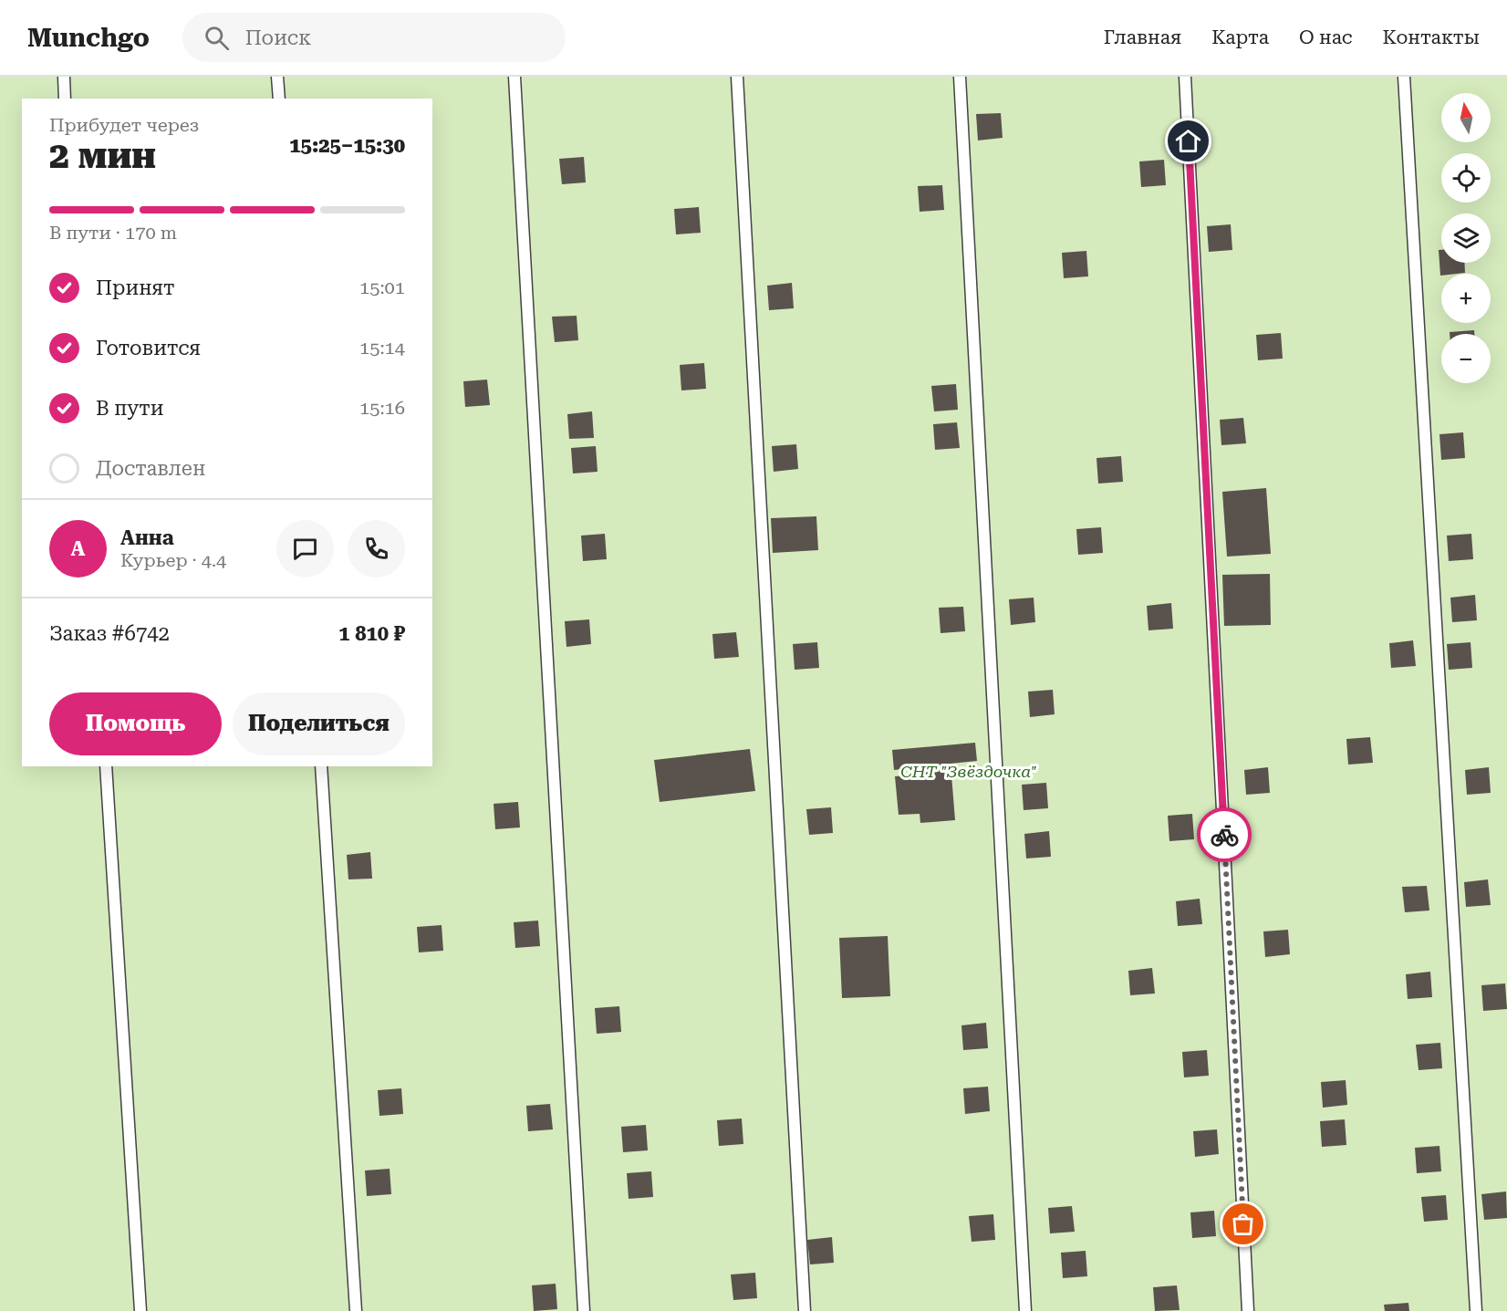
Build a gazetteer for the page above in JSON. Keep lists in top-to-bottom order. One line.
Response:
{"parks":["СНТ \"Звёздочка\""],"north":"top","page":{"header":"Munchgo","search":"Поиск","nav":["Главная","Карта","О нас","Контакты"],"map_buttons":["+","−"],"heading":["2 мин","Прибудет через","15:25–15:30"],"panel":["Анна","Курьер · 4.4","Заказ #6742","1 810 ₽"],"bar":"В пути · 170 m","list":[["Принят","15:01"],["Готовится","15:14"],["В пути","15:16"],"Доставлен"],"round":"А","buttons":["Помощь","Поделиться"]}}
